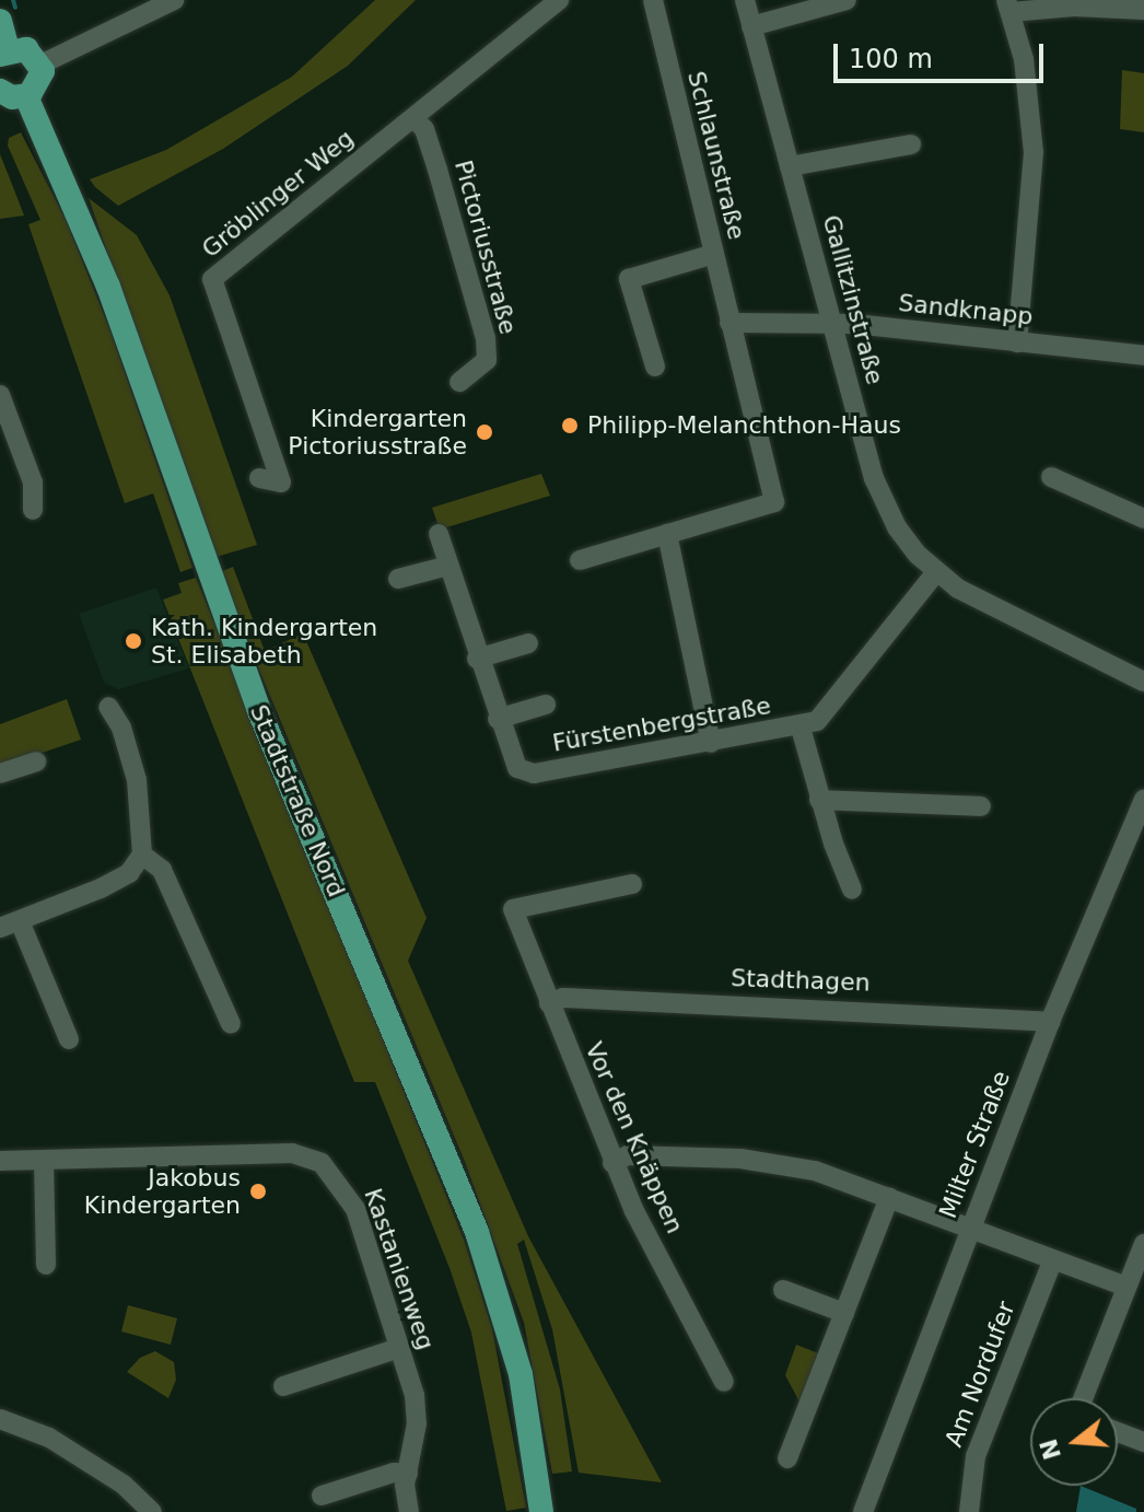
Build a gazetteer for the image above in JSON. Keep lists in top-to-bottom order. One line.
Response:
{"streets":{"main road":["Stadtstraße Nord"],"street":["Schlaunstraße","Gröblinger Weg","Pictoriusstraße","Gallitzinstraße","Sandknapp","Fürstenbergstraße","Stadthagen","Vor den Knäppen","Milter Straße","Kastanienweg","Am Nordufer"]},"crossings":[["Schlaunstraße","Sandknapp"],["Gröblinger Weg","Pictoriusstraße"],["Gallitzinstraße","Sandknapp"],["Gallitzinstraße","Fürstenbergstraße"],["Stadthagen","Vor den Knäppen"],["Stadthagen","Milter Straße"]],"places":["Philipp-Melanchthon-Haus","Kindergarten Pictoriusstraße","Kath. Kindergarten St. Elisabeth","Jakobus Kindergarten"],"scale_bar":"100 m","north":"left"}
